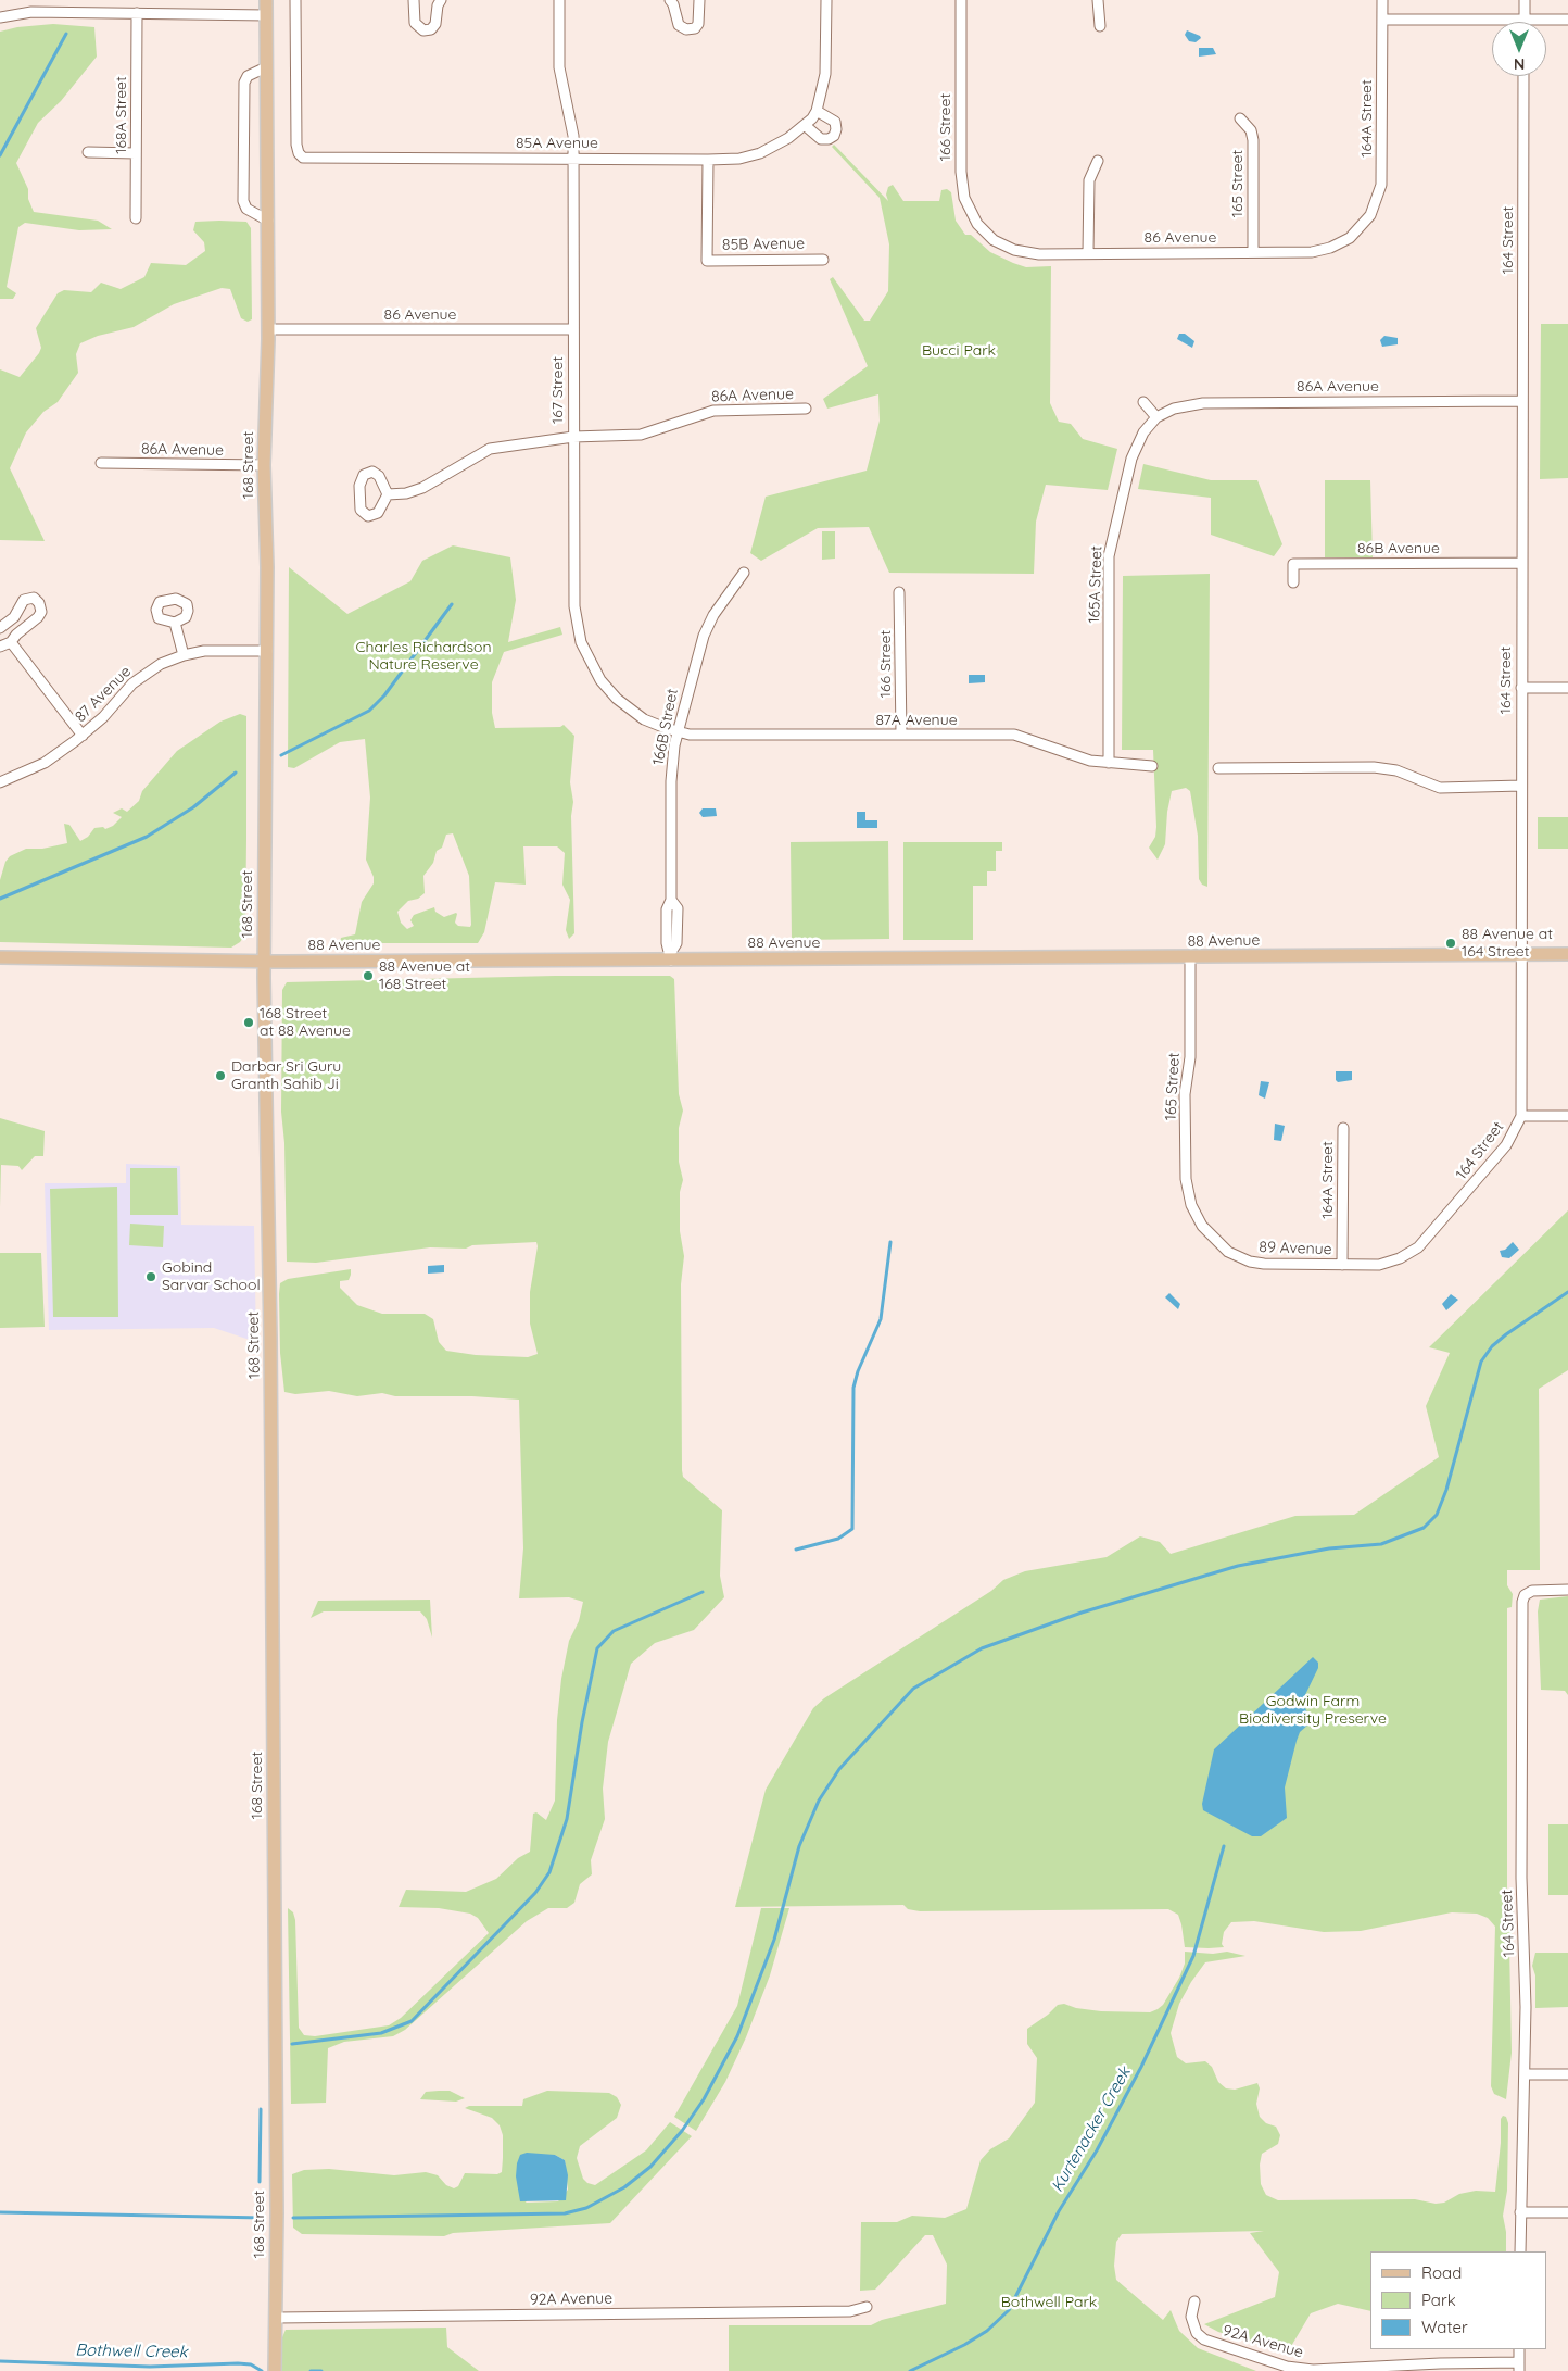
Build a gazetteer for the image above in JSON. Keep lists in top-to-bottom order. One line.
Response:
{"streets":{"main road":["168 Street","88 Avenue"],"street":["168A Street","164A Street","166 Street","85A Avenue","165 Street","86 Avenue","164 Street","85B Avenue","86A Avenue","167 Street","86B Avenue","165A Street","87 Avenue","87A Avenue","166B Street","89 Avenue","92A Avenue"]},"crossings":[["164A Street","86 Avenue"],["164A Street","89 Avenue"],["166 Street","86 Avenue"],["166 Street","87A Avenue"],["85A Avenue","85B Avenue"],["85A Avenue","167 Street"],["165 Street","86 Avenue"],["165 Street","88 Avenue"],["165 Street","89 Avenue"],["86 Avenue","167 Street"],["86 Avenue","168 Street"],["164 Street","86A Avenue"],["164 Street","86B Avenue"],["164 Street","88 Avenue"],["164 Street","89 Avenue"],["86A Avenue","167 Street"],["86A Avenue","168 Street"],["86A Avenue","165A Street"],["167 Street","87A Avenue"],["167 Street","166B Street"],["168 Street","87 Avenue"],["168 Street","88 Avenue"],["168 Street","92A Avenue"],["165A Street","87A Avenue"],["87A Avenue","166B Street"],["166B Street","88 Avenue"]],"water":["Kurtenacker Creek","Bothwell Creek"],"parks":["Bucci Park","Charles Richardson Nature Reserve","Godwin Farm Biodiversity Preserve","Bothwell Park"],"places":["88 Avenue at 164 Street","88 Avenue at 168 Street","168 Street at 88 Avenue","Darbar Sri Guru Granth Sahib Ji","Gobind Sarvar School"],"legend":["Road","Park","Water"],"north":"bottom"}
